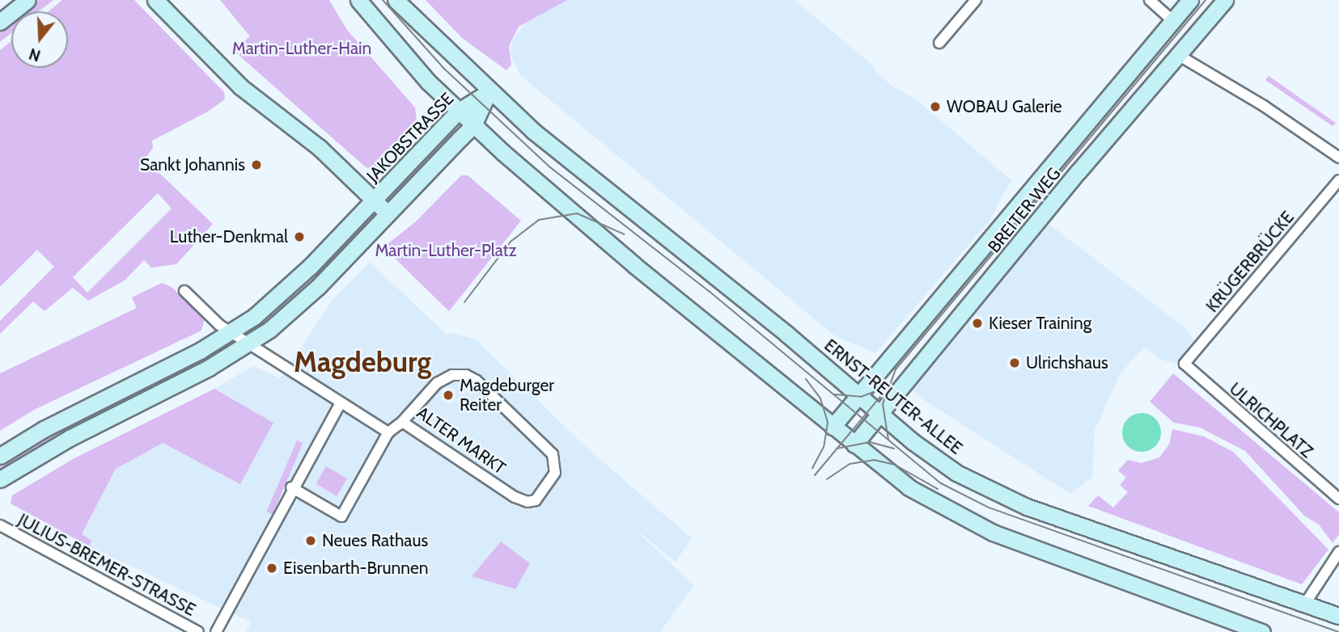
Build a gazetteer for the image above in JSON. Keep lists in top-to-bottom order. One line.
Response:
{"streets":{"main road":["JAKOBSTRASSE","BREITER WEG","ERNST-REUTER-ALLEE"],"street":["KRÜGERBRÜCKE","ULRICHPLATZ","ALTER MARKT","JULIUS-BREMER-STRASSE"]},"crossings":[["JAKOBSTRASSE","ERNST-REUTER-ALLEE"],["BREITER WEG","ERNST-REUTER-ALLEE"],["KRÜGERBRÜCKE","ULRICHPLATZ"]],"districts":["Magdeburg"],"parks":["Martin-Luther-Hain","Martin-Luther-Platz"],"places":["WOBAU Galerie","Sankt Johannis","Luther-Denkmal","Kieser Training","Ulrichshaus","Magdeburger Reiter","Neues Rathaus","Eisenbarth-Brunnen"],"north":"bottom"}
